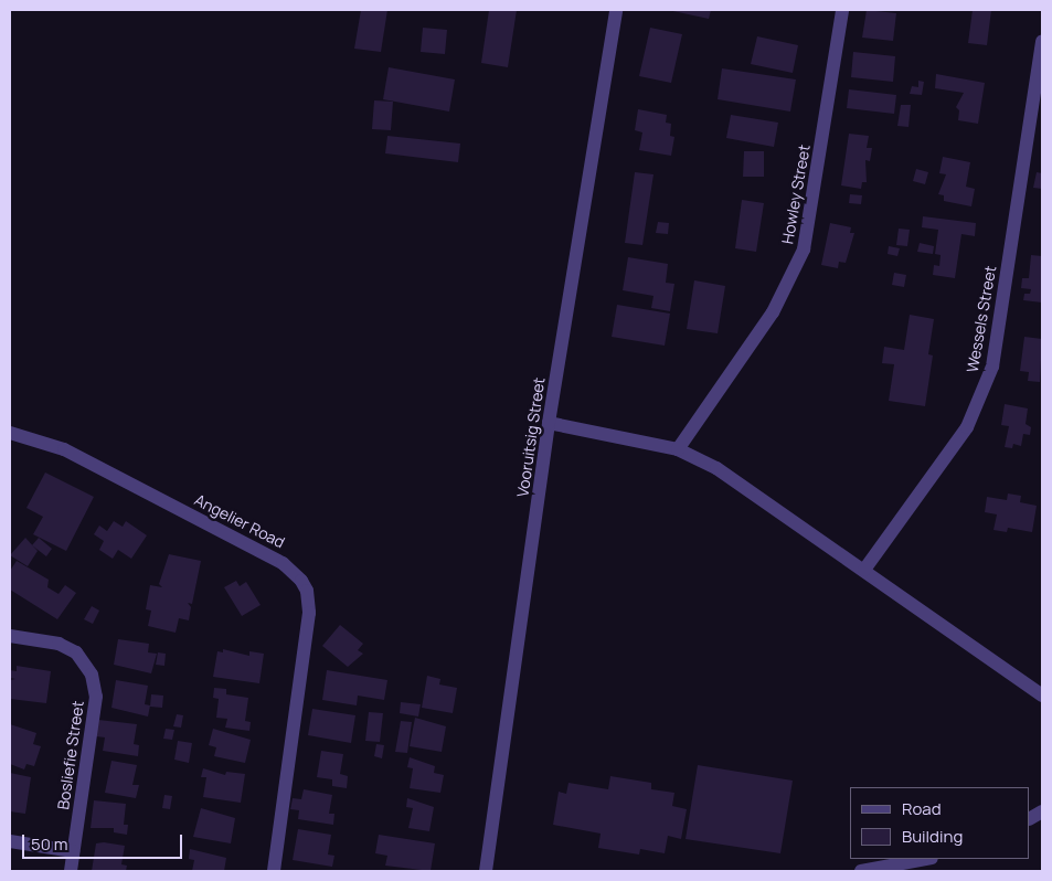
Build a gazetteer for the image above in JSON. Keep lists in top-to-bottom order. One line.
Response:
{"streets":{"street":["Howley Street","Wessels Street","Vooruitsig Street","Angelier Road","Bosliefie Street"]},"legend":["Road","Building"],"scale_bar":"50 m"}
